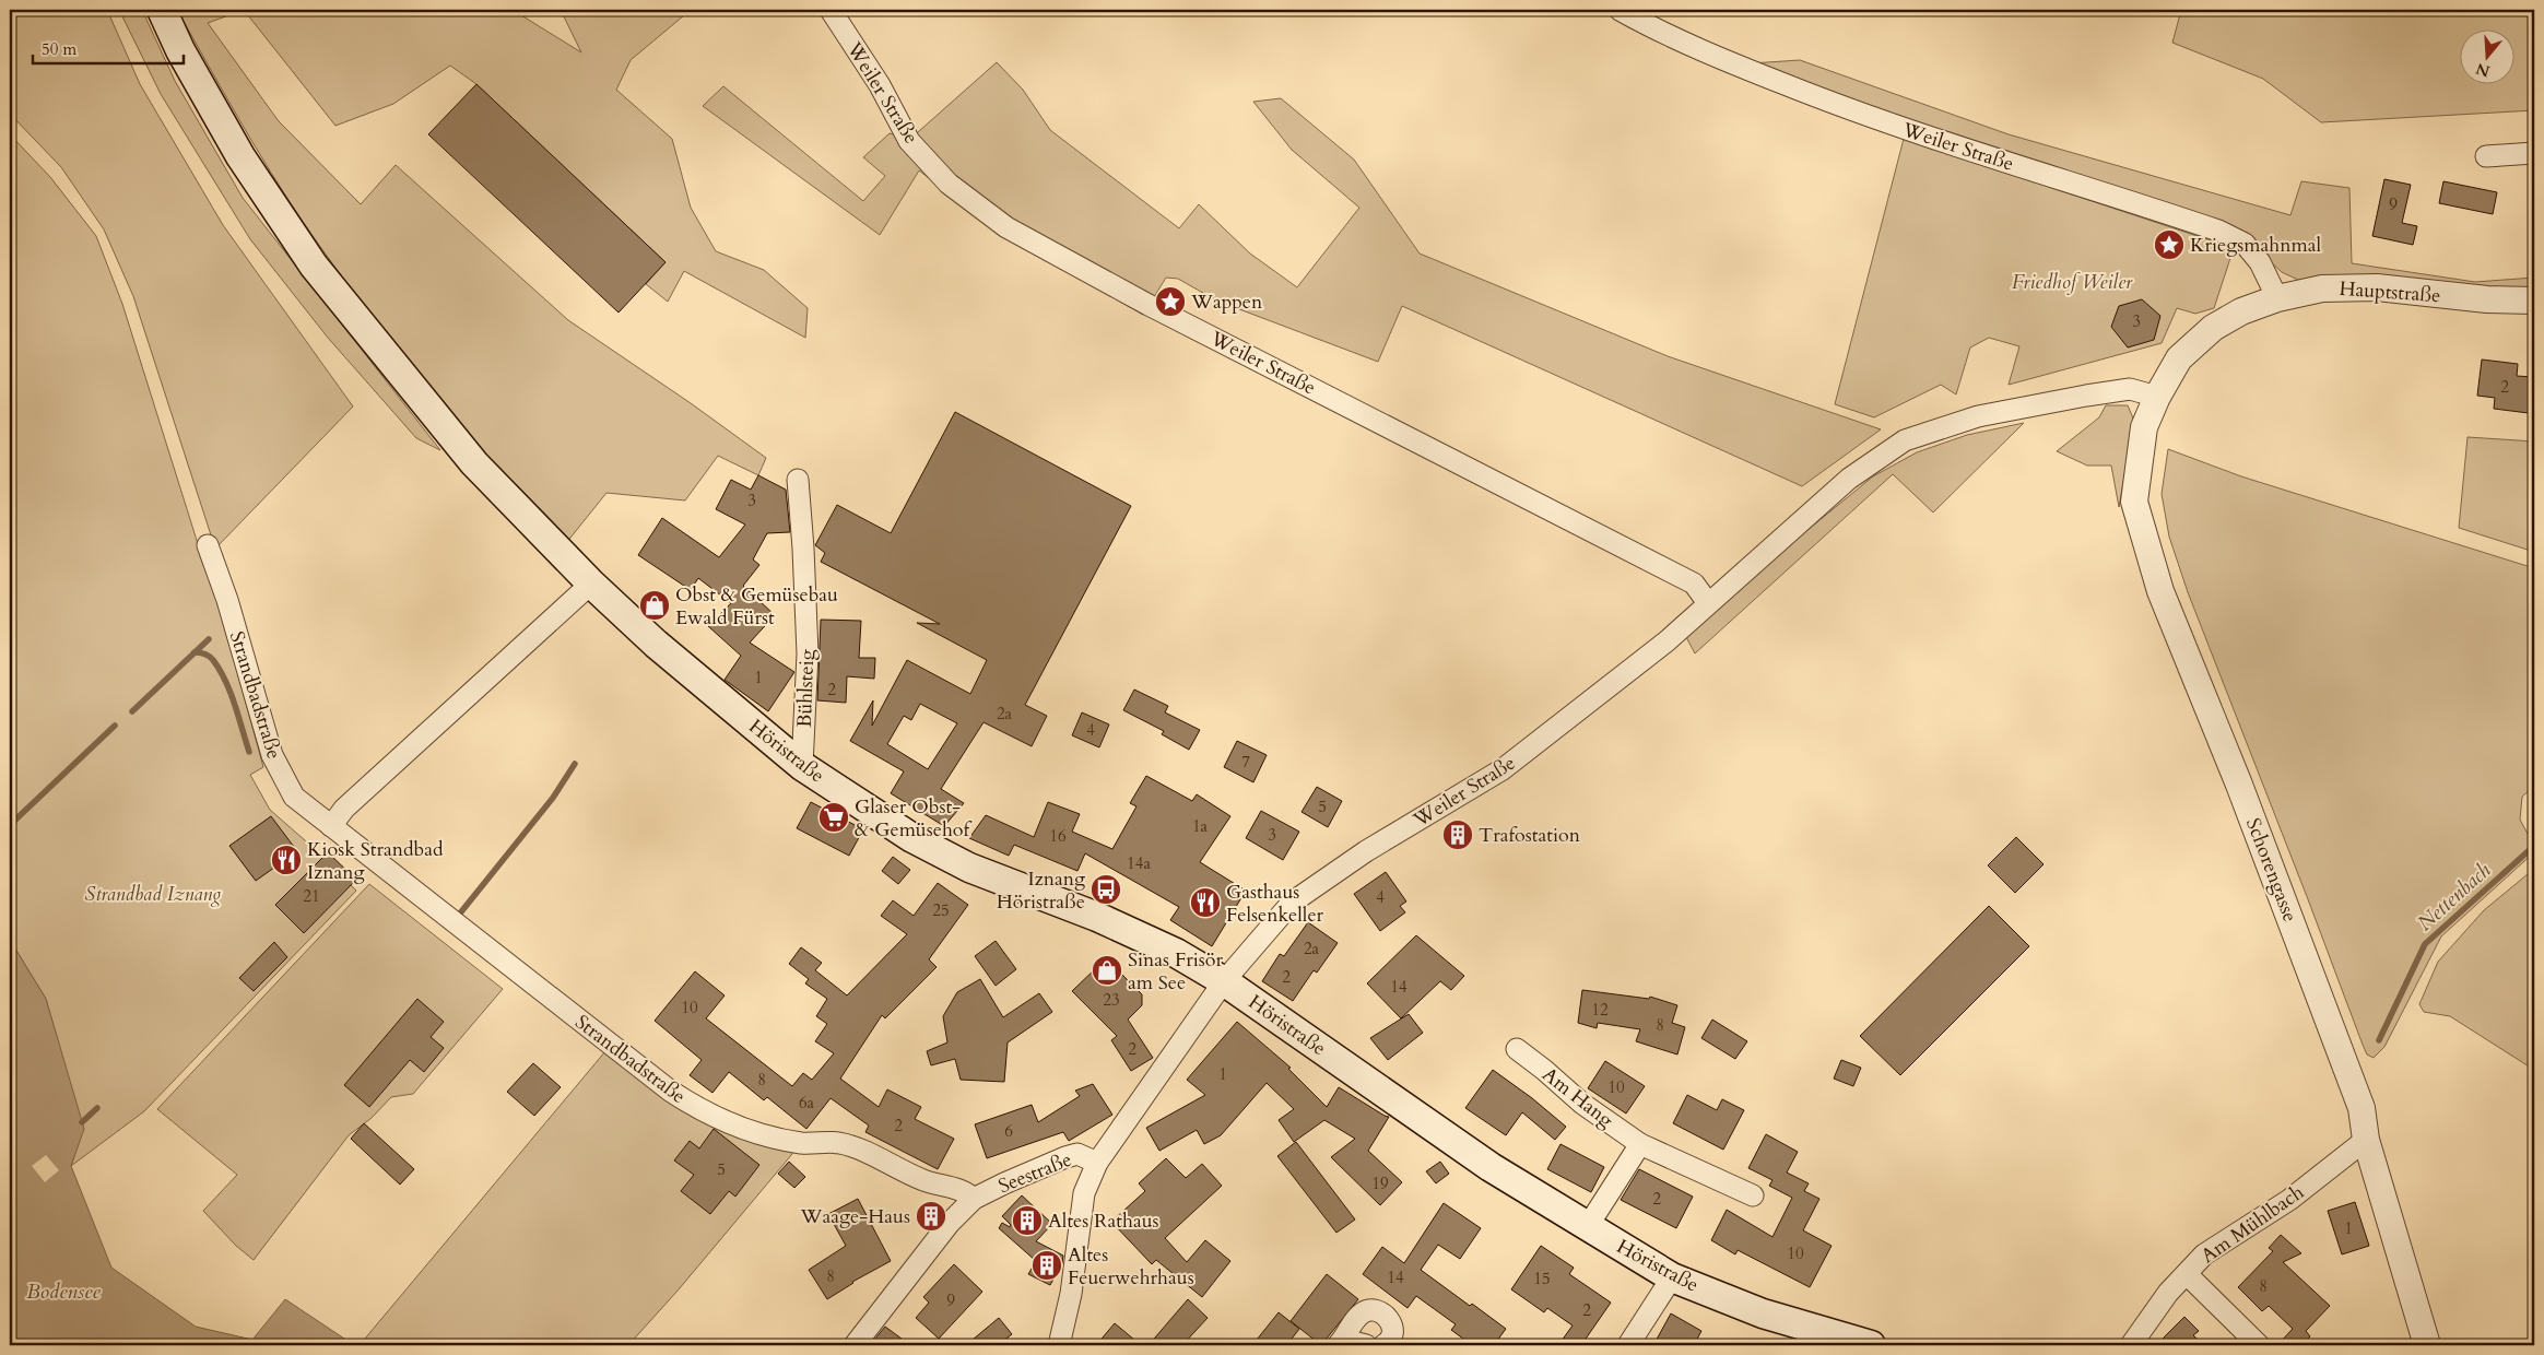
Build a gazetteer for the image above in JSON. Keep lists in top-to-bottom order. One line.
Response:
{"streets":{"main road":["Höristraße"],"street":["Weiler Straße","Hauptstraße","Bühlsteig","Strandbadstraße","Schorengasse","Am Hang","Seestraße","Am Mühlbach"]},"crossings":[["Weiler Straße","Hauptstraße"],["Weiler Straße","Höristraße"],["Weiler Straße","Schorengasse"],["Weiler Straße","Seestraße"],["Hauptstraße","Schorengasse"],["Bühlsteig","Höristraße"],["Strandbadstraße","Seestraße"],["Höristraße","Seestraße"],["Schorengasse","Am Mühlbach"]],"water":["Nettenbach","Bodensee"],"parks":["Friedhof Weiler","Strandbad Iznang"],"places":{"place":["Kriegsmahnmal","Wappen"],"shop":["Obst & Gemüsebau Ewald Fürst","Sinas Frisör am See"],"supermarket":["Glaser Obst- & Gemüsehof"],"building":["Trafostation","Waage-Haus","Altes Rathaus","Altes Feuerwehrhaus"],"restaurant":["Kiosk Strandbad Iznang","Gasthaus Felsenkeller"],"bus stop":["Iznang Höristraße"]},"house_numbers":["9","3","2","3","1","2","2a","4","7","5","1a","3","16","14a","21","4","25","2a","2","14","23","10","12","8","2","1","8","10","6a","2","6","5","19","2","1","10","8","14","15","8","9","2"],"scale_bar":"50 m","north":"bottom"}
